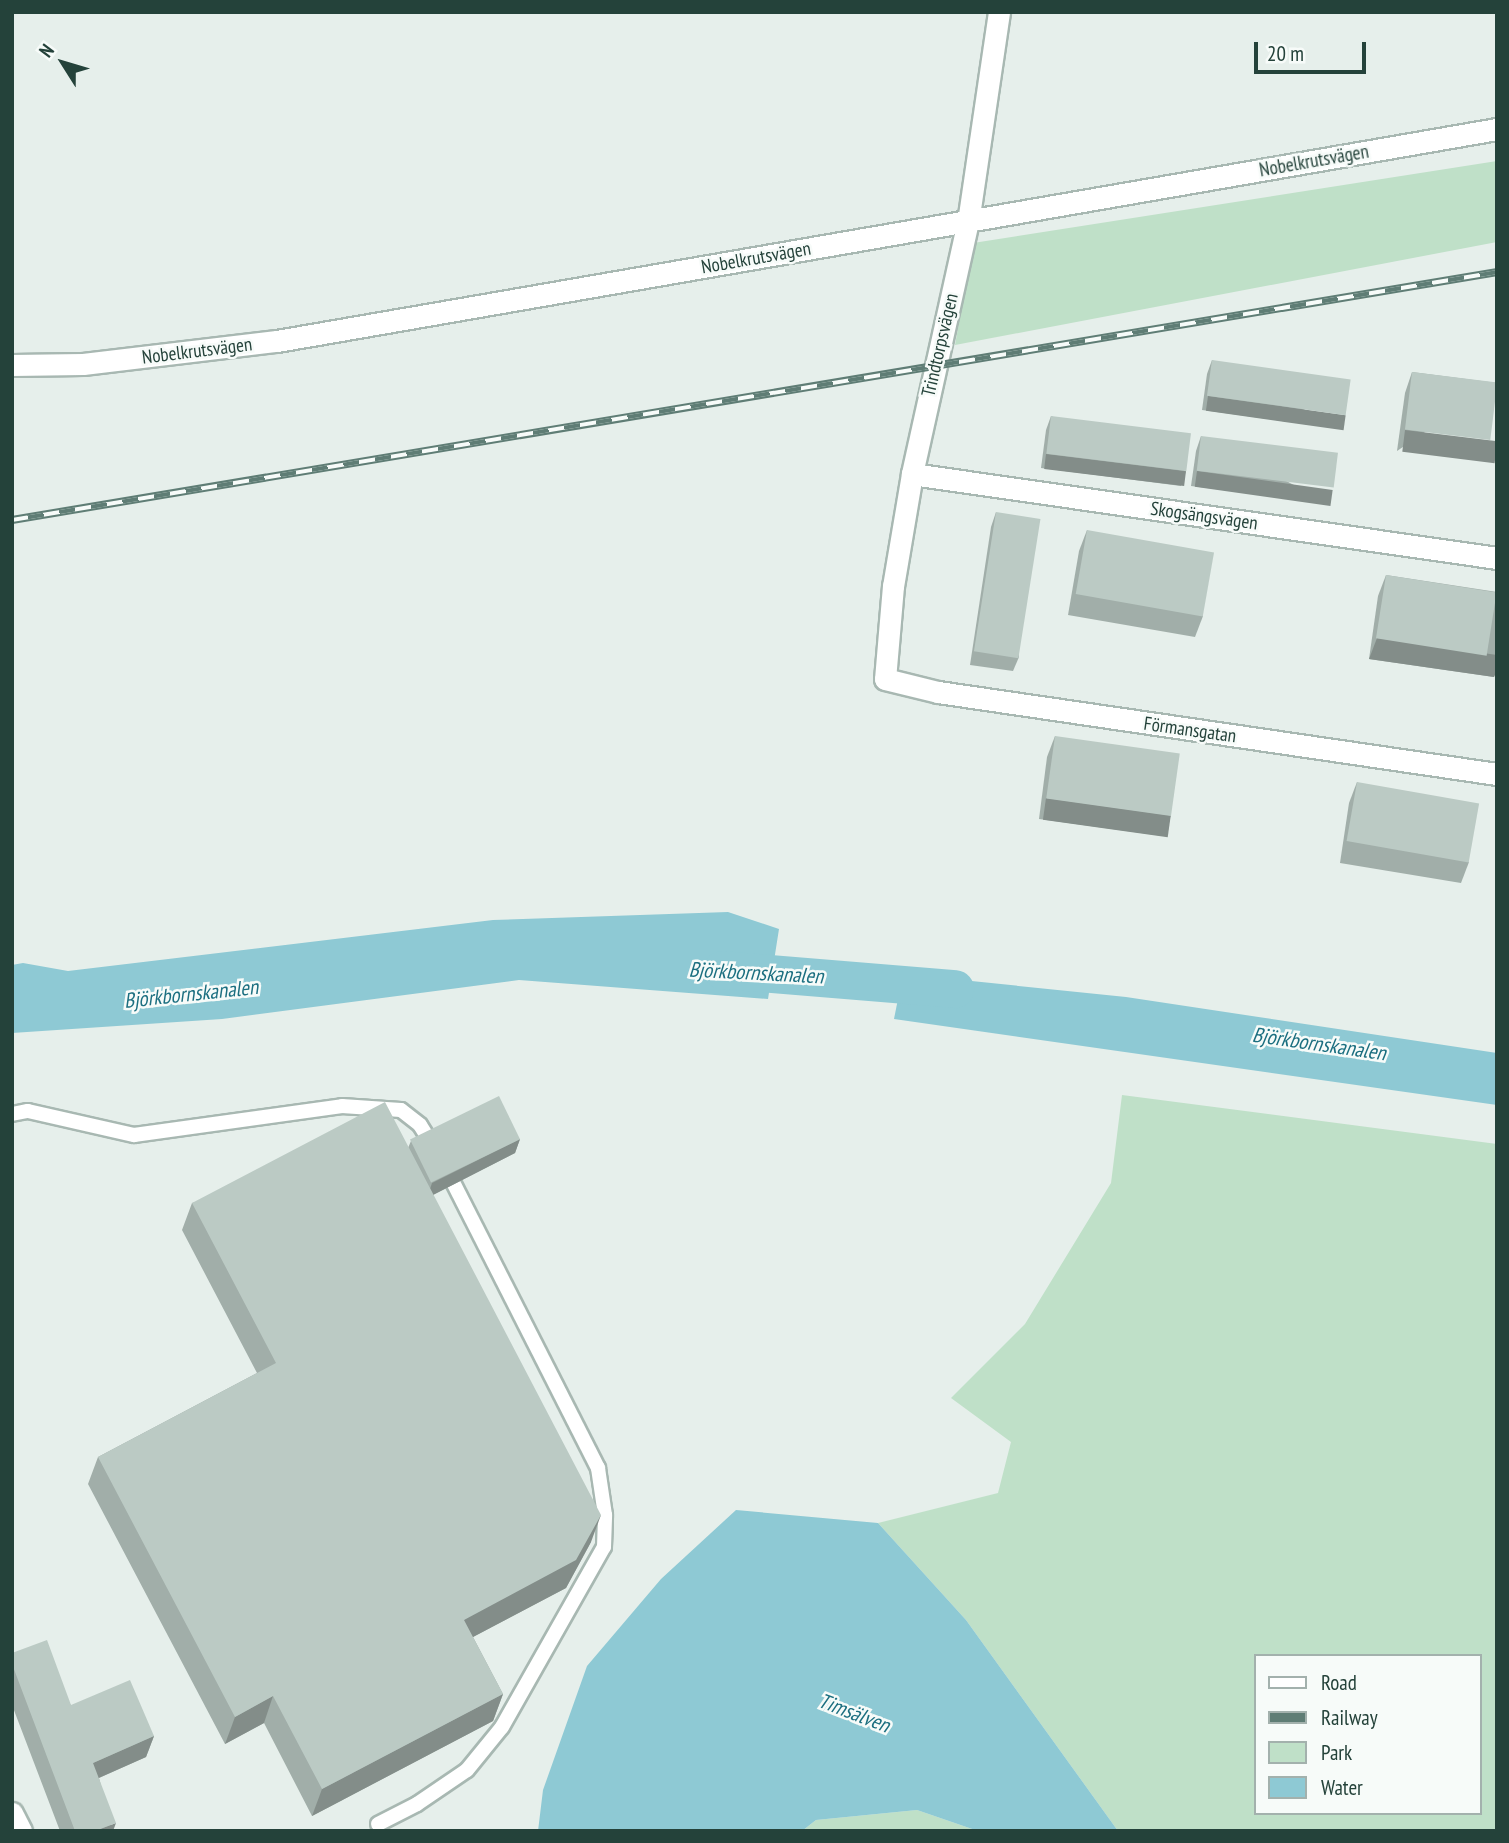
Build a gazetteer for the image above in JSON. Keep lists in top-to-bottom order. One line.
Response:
{"streets":{"street":["Nobelkrutsvägen","Trindtorpsvägen","Skogsängsvägen","Förmansgatan"]},"crossings":[["Nobelkrutsvägen","Trindtorpsvägen"],["Trindtorpsvägen","Skogsängsvägen"],["Trindtorpsvägen","Förmansgatan"]],"water":["Björkbornskanalen","Timsälven"],"legend":["Road","Railway","Park","Water"],"scale_bar":"20 m","north":"top left"}
